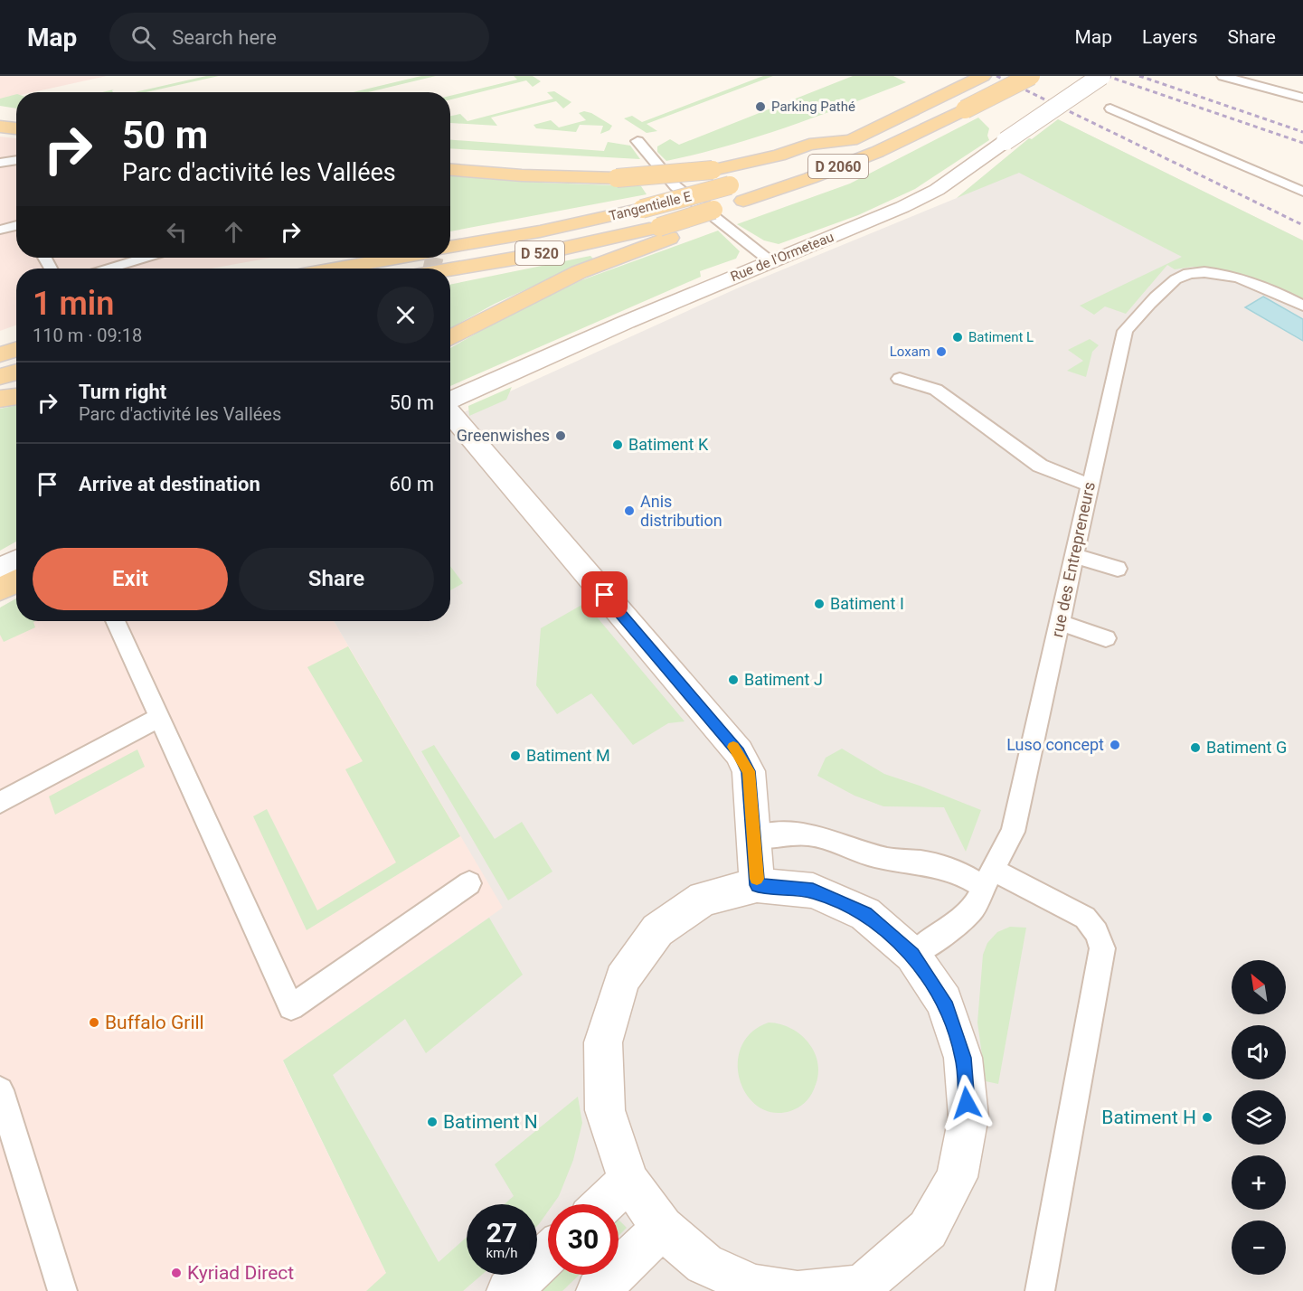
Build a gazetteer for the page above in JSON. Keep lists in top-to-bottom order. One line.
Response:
{"streets":{"main road":["D 2060","Tangentielle E","D 520"],"street":["Rue de l'Ormeteau"],"lane":["rue des Entrepreneurs"]},"crossings":[["D 2060","Tangentielle E"],["D 2060","D 520"]],"places":["Parking Pathé","Batiment L","Loxam","Greenwishes","Batiment K","Anis distribution","Batiment I","Batiment J","Luso concept","Batiment G","Batiment M","Buffalo Grill","Batiment H","Batiment N","Kyriad Direct"],"north":"top left","page":{"header":"Map","search":"Search here","nav":["Map","Layers","Share"],"turn":["50 m","Parc d'activité les Vallées"],"heading":["1 min","110 m · 09:18"],"list":[{"name":"Turn right","note":"Parc d'activité les Vallées","value":"50 m"},{"name":"Arrive at destination","value":"60 m"}],"buttons":["Exit","Share"],"map_buttons":["+","−"],"speed":"27 km/h","limit":"30"}}
